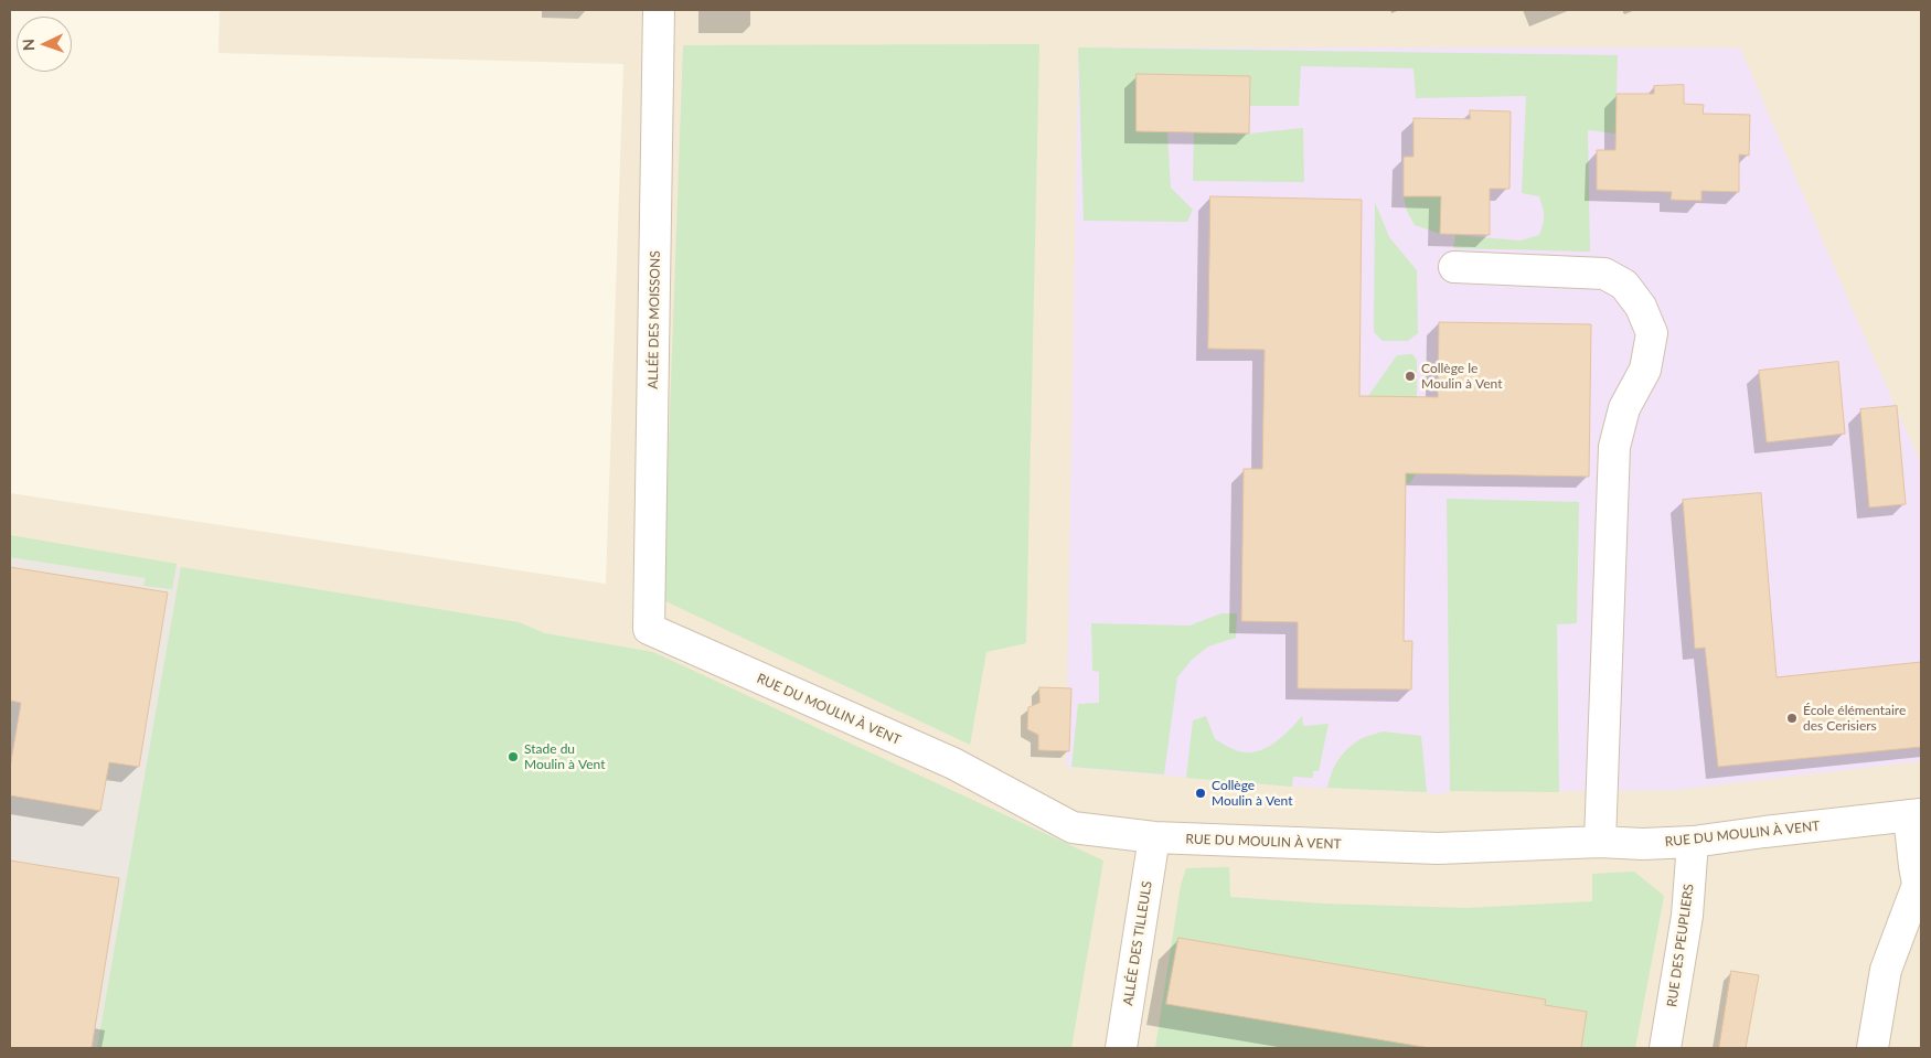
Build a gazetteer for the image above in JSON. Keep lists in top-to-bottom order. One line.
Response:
{"streets":{"street":["ALLÉE DES MOISSONS","RUE DU MOULIN À VENT","ALLÉE DES TILLEULS","RUE DES PEUPLIERS"]},"crossings":[["ALLÉE DES MOISSONS","RUE DU MOULIN À VENT"],["RUE DU MOULIN À VENT","ALLÉE DES TILLEULS"],["RUE DU MOULIN À VENT","RUE DES PEUPLIERS"]],"places":["Collège le Moulin à Vent","École élémentaire des Cerisiers","Stade du Moulin à Vent","Collège Moulin à Vent"],"north":"left"}
